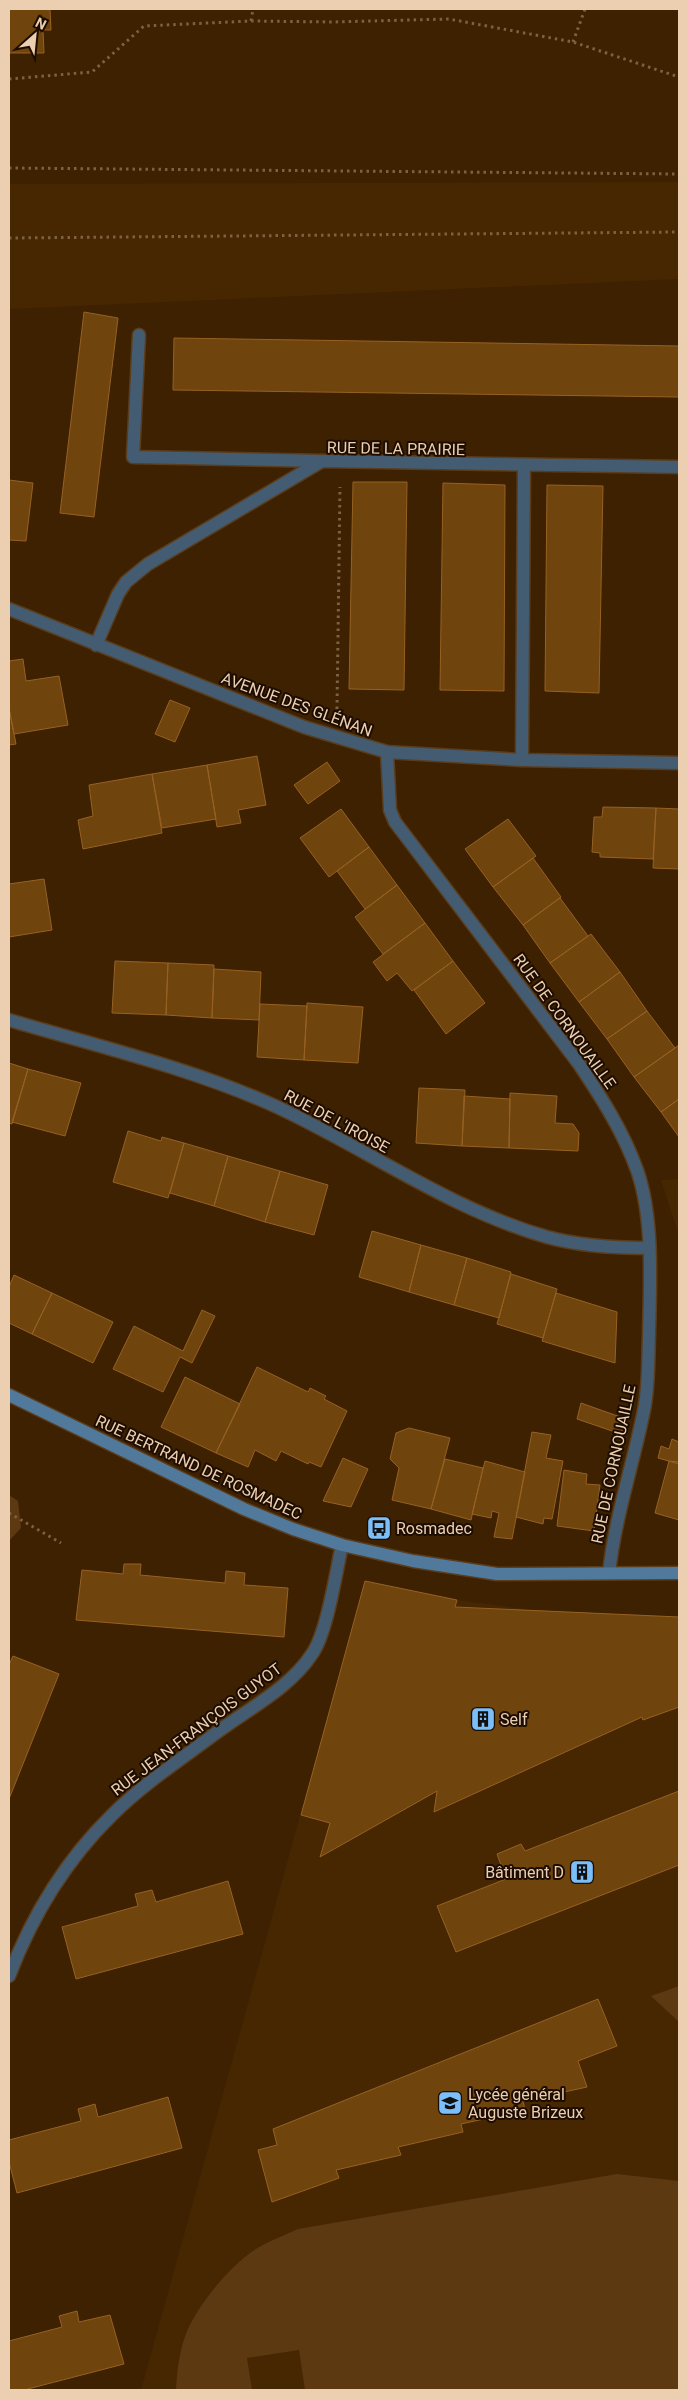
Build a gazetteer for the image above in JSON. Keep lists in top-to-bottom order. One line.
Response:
{"streets":{"street":["RUE DE LA PRAIRIE","AVENUE DES GLÉNAN","RUE DE CORNOUAILLE","RUE DE L'IROISE","RUE BERTRAND DE ROSMADEC","RUE JEAN-FRANÇOIS GUYOT"]},"crossings":[["RUE DE LA PRAIRIE","AVENUE DES GLÉNAN"],["AVENUE DES GLÉNAN","RUE DE CORNOUAILLE"],["RUE DE CORNOUAILLE","RUE DE L'IROISE"],["RUE DE CORNOUAILLE","RUE BERTRAND DE ROSMADEC"],["RUE BERTRAND DE ROSMADEC","RUE JEAN-FRANÇOIS GUYOT"]],"places":{"bus stop":["Rosmadec"],"building":["Self","Bâtiment D"],"school or university":["Lycée général Auguste Brizeux"]},"north":"top right"}
